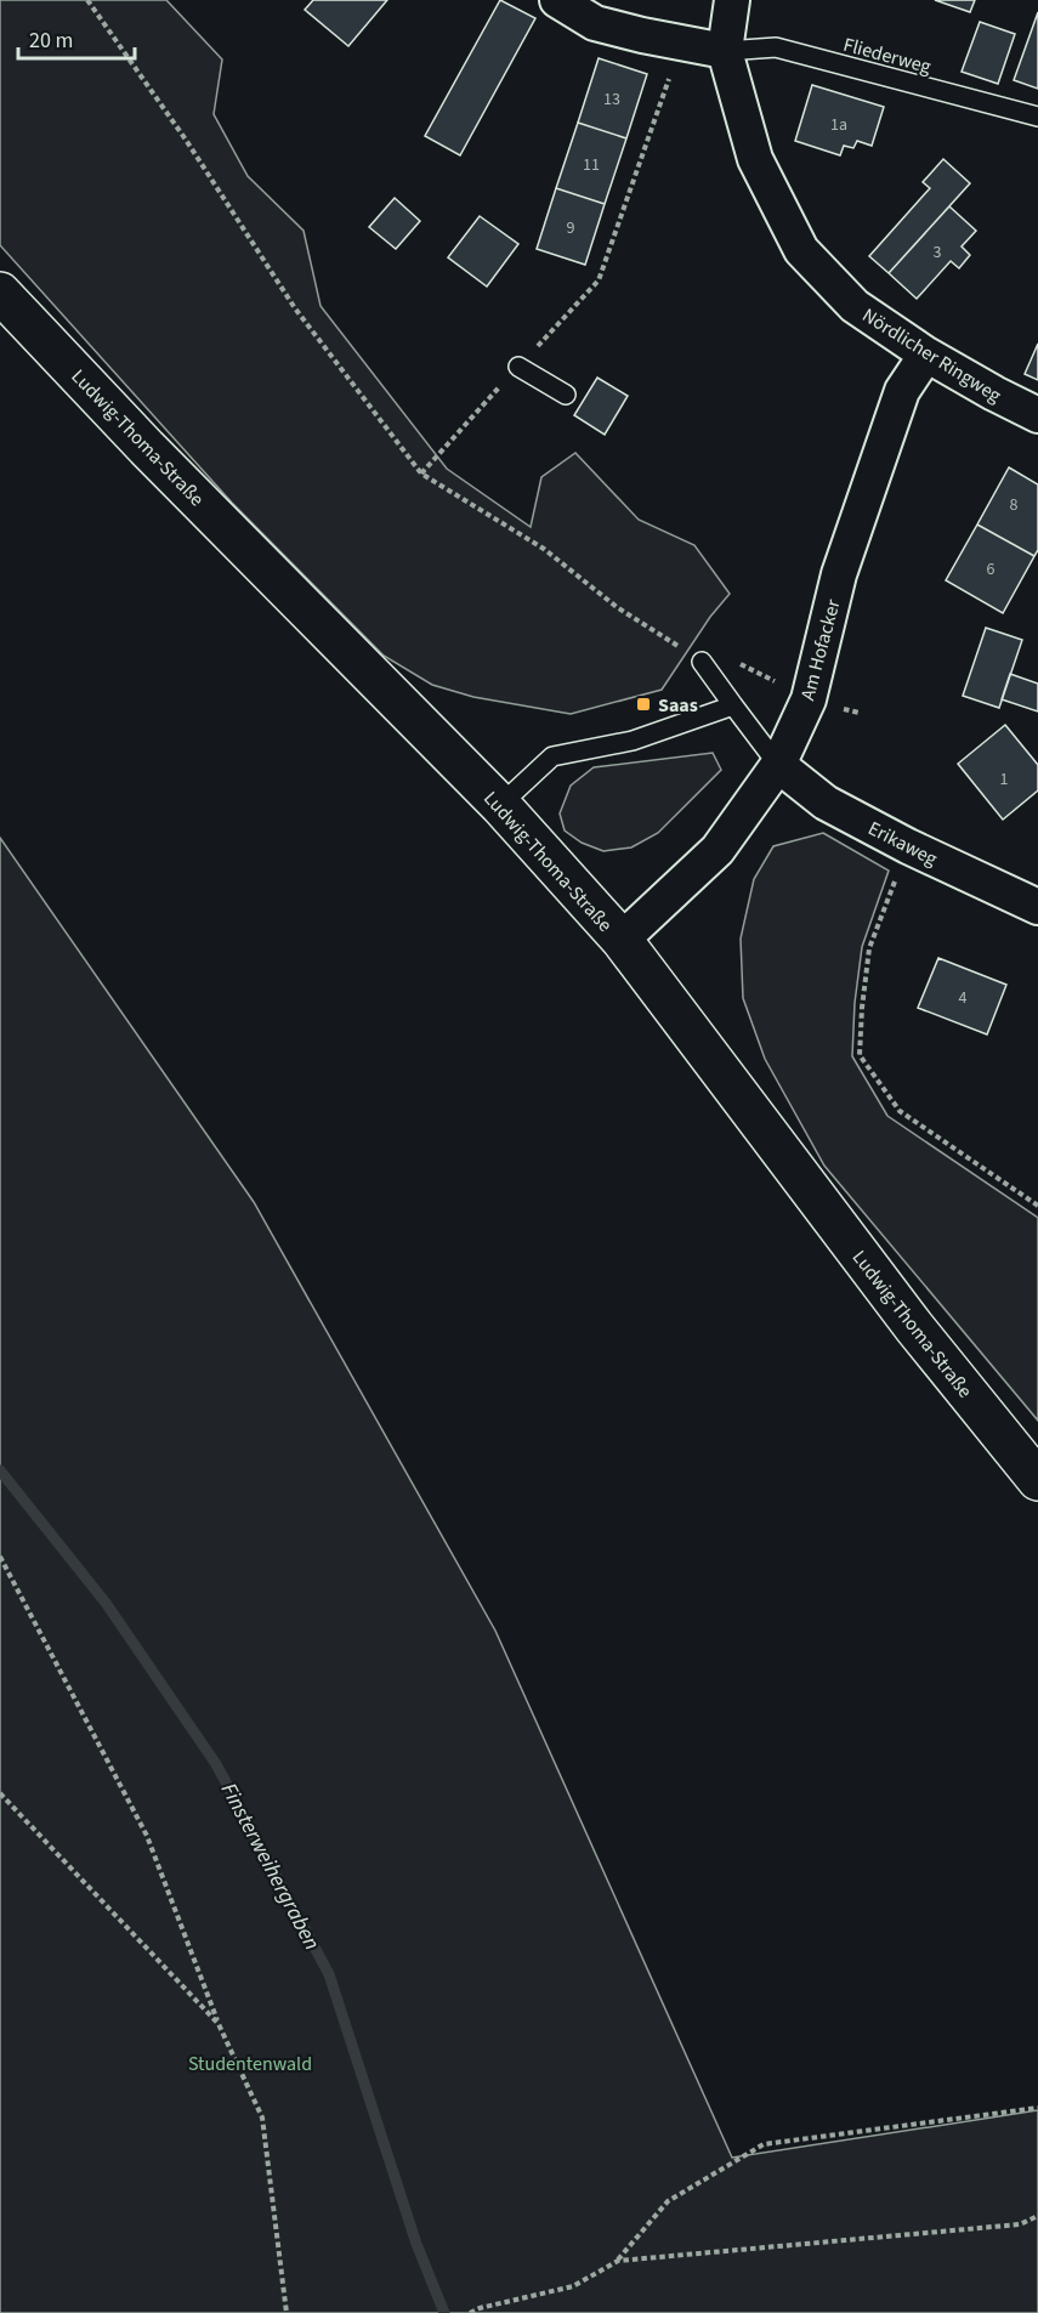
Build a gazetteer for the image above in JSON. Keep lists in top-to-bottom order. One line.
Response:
{"streets":{"street":["Nördlicher Ringweg","Ludwig-Thoma-Straße","Am Hofacker","Erikaweg"],"lane":["Fliederweg"]},"crossings":[["Fliederweg","Nördlicher Ringweg"],["Nördlicher Ringweg","Am Hofacker"],["Ludwig-Thoma-Straße","Am Hofacker"],["Am Hofacker","Erikaweg"]],"water":["Finsterweihergraben"],"parks":["Studentenwald"],"places":{"transit":["Saas"]},"house_numbers":["13","1a","11","9","3","8","6","1","4"],"scale_bar":"20 m"}
